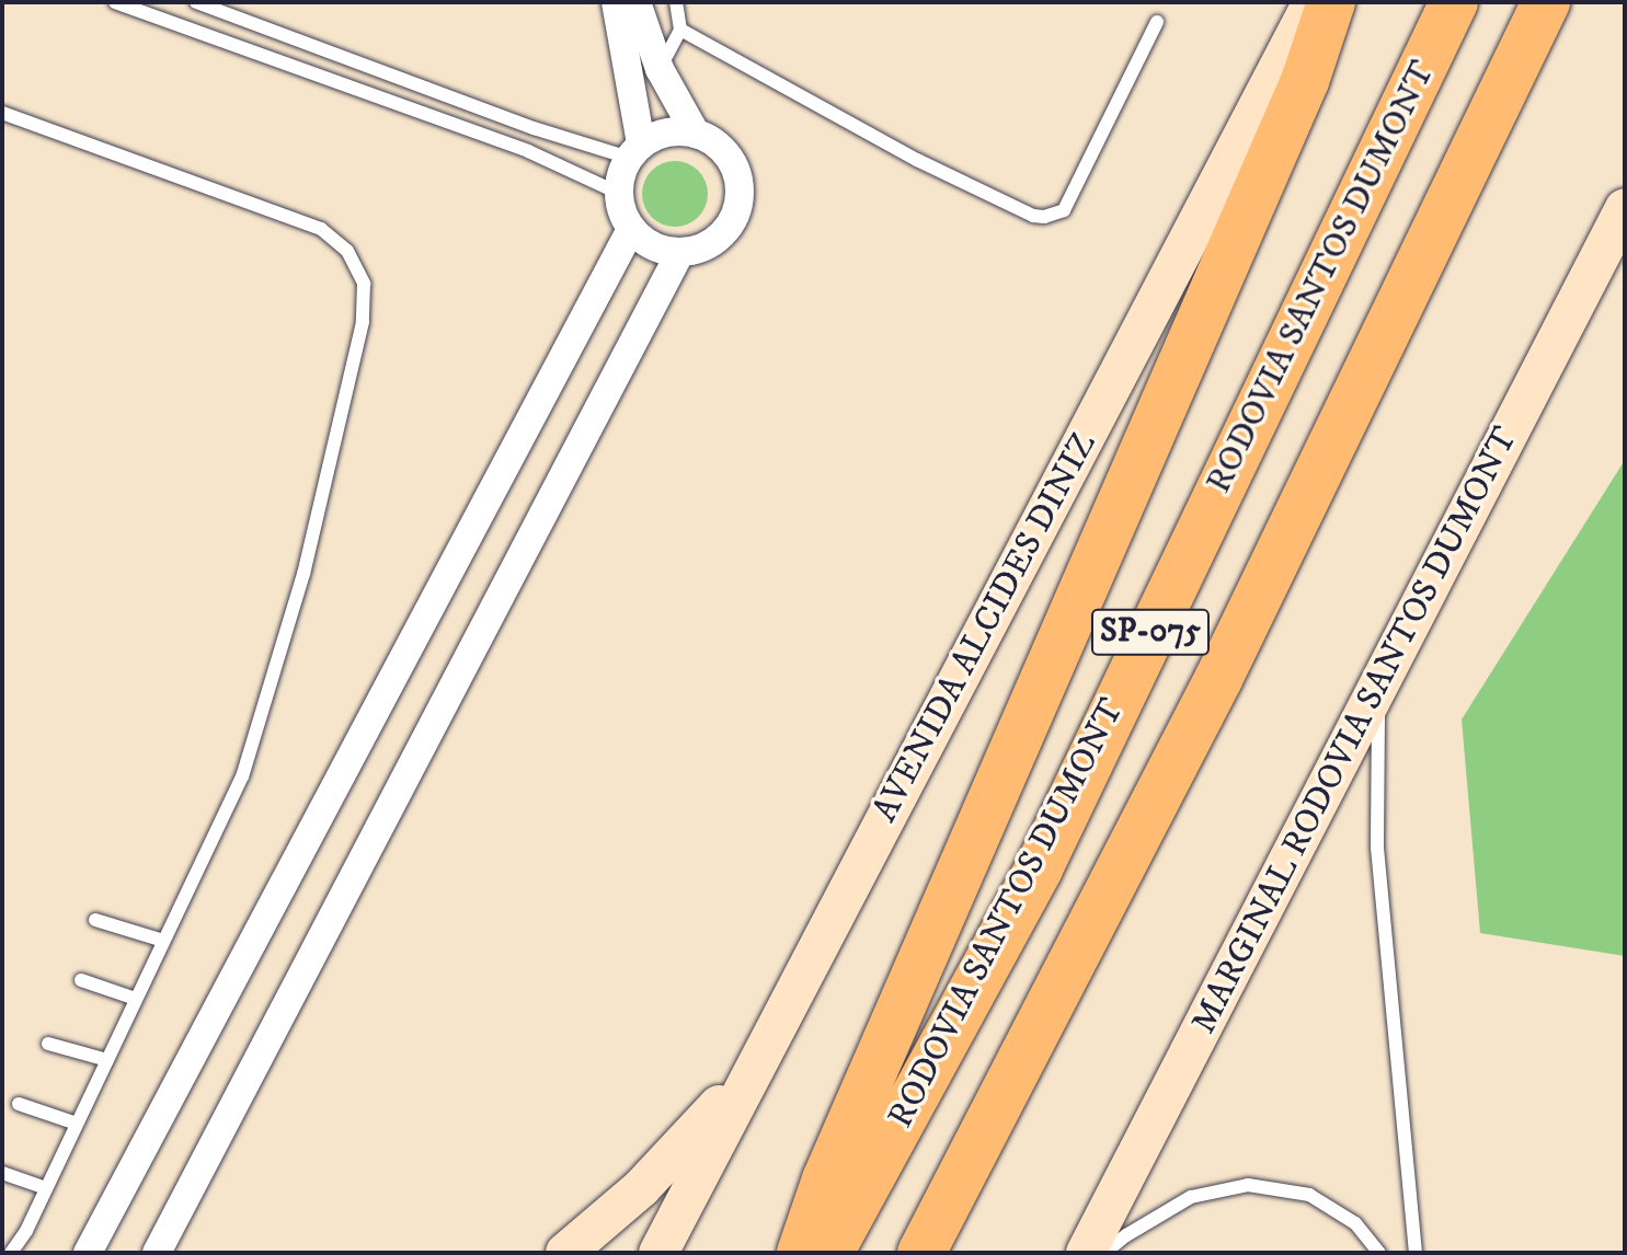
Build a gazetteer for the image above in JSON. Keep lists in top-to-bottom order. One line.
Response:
{"streets":{"highway":["RODOVIA SANTOS DUMONT","SP-075"],"main road":["AVENIDA ALCIDES DINIZ","MARGINAL RODOVIA SANTOS DUMONT"]}}
